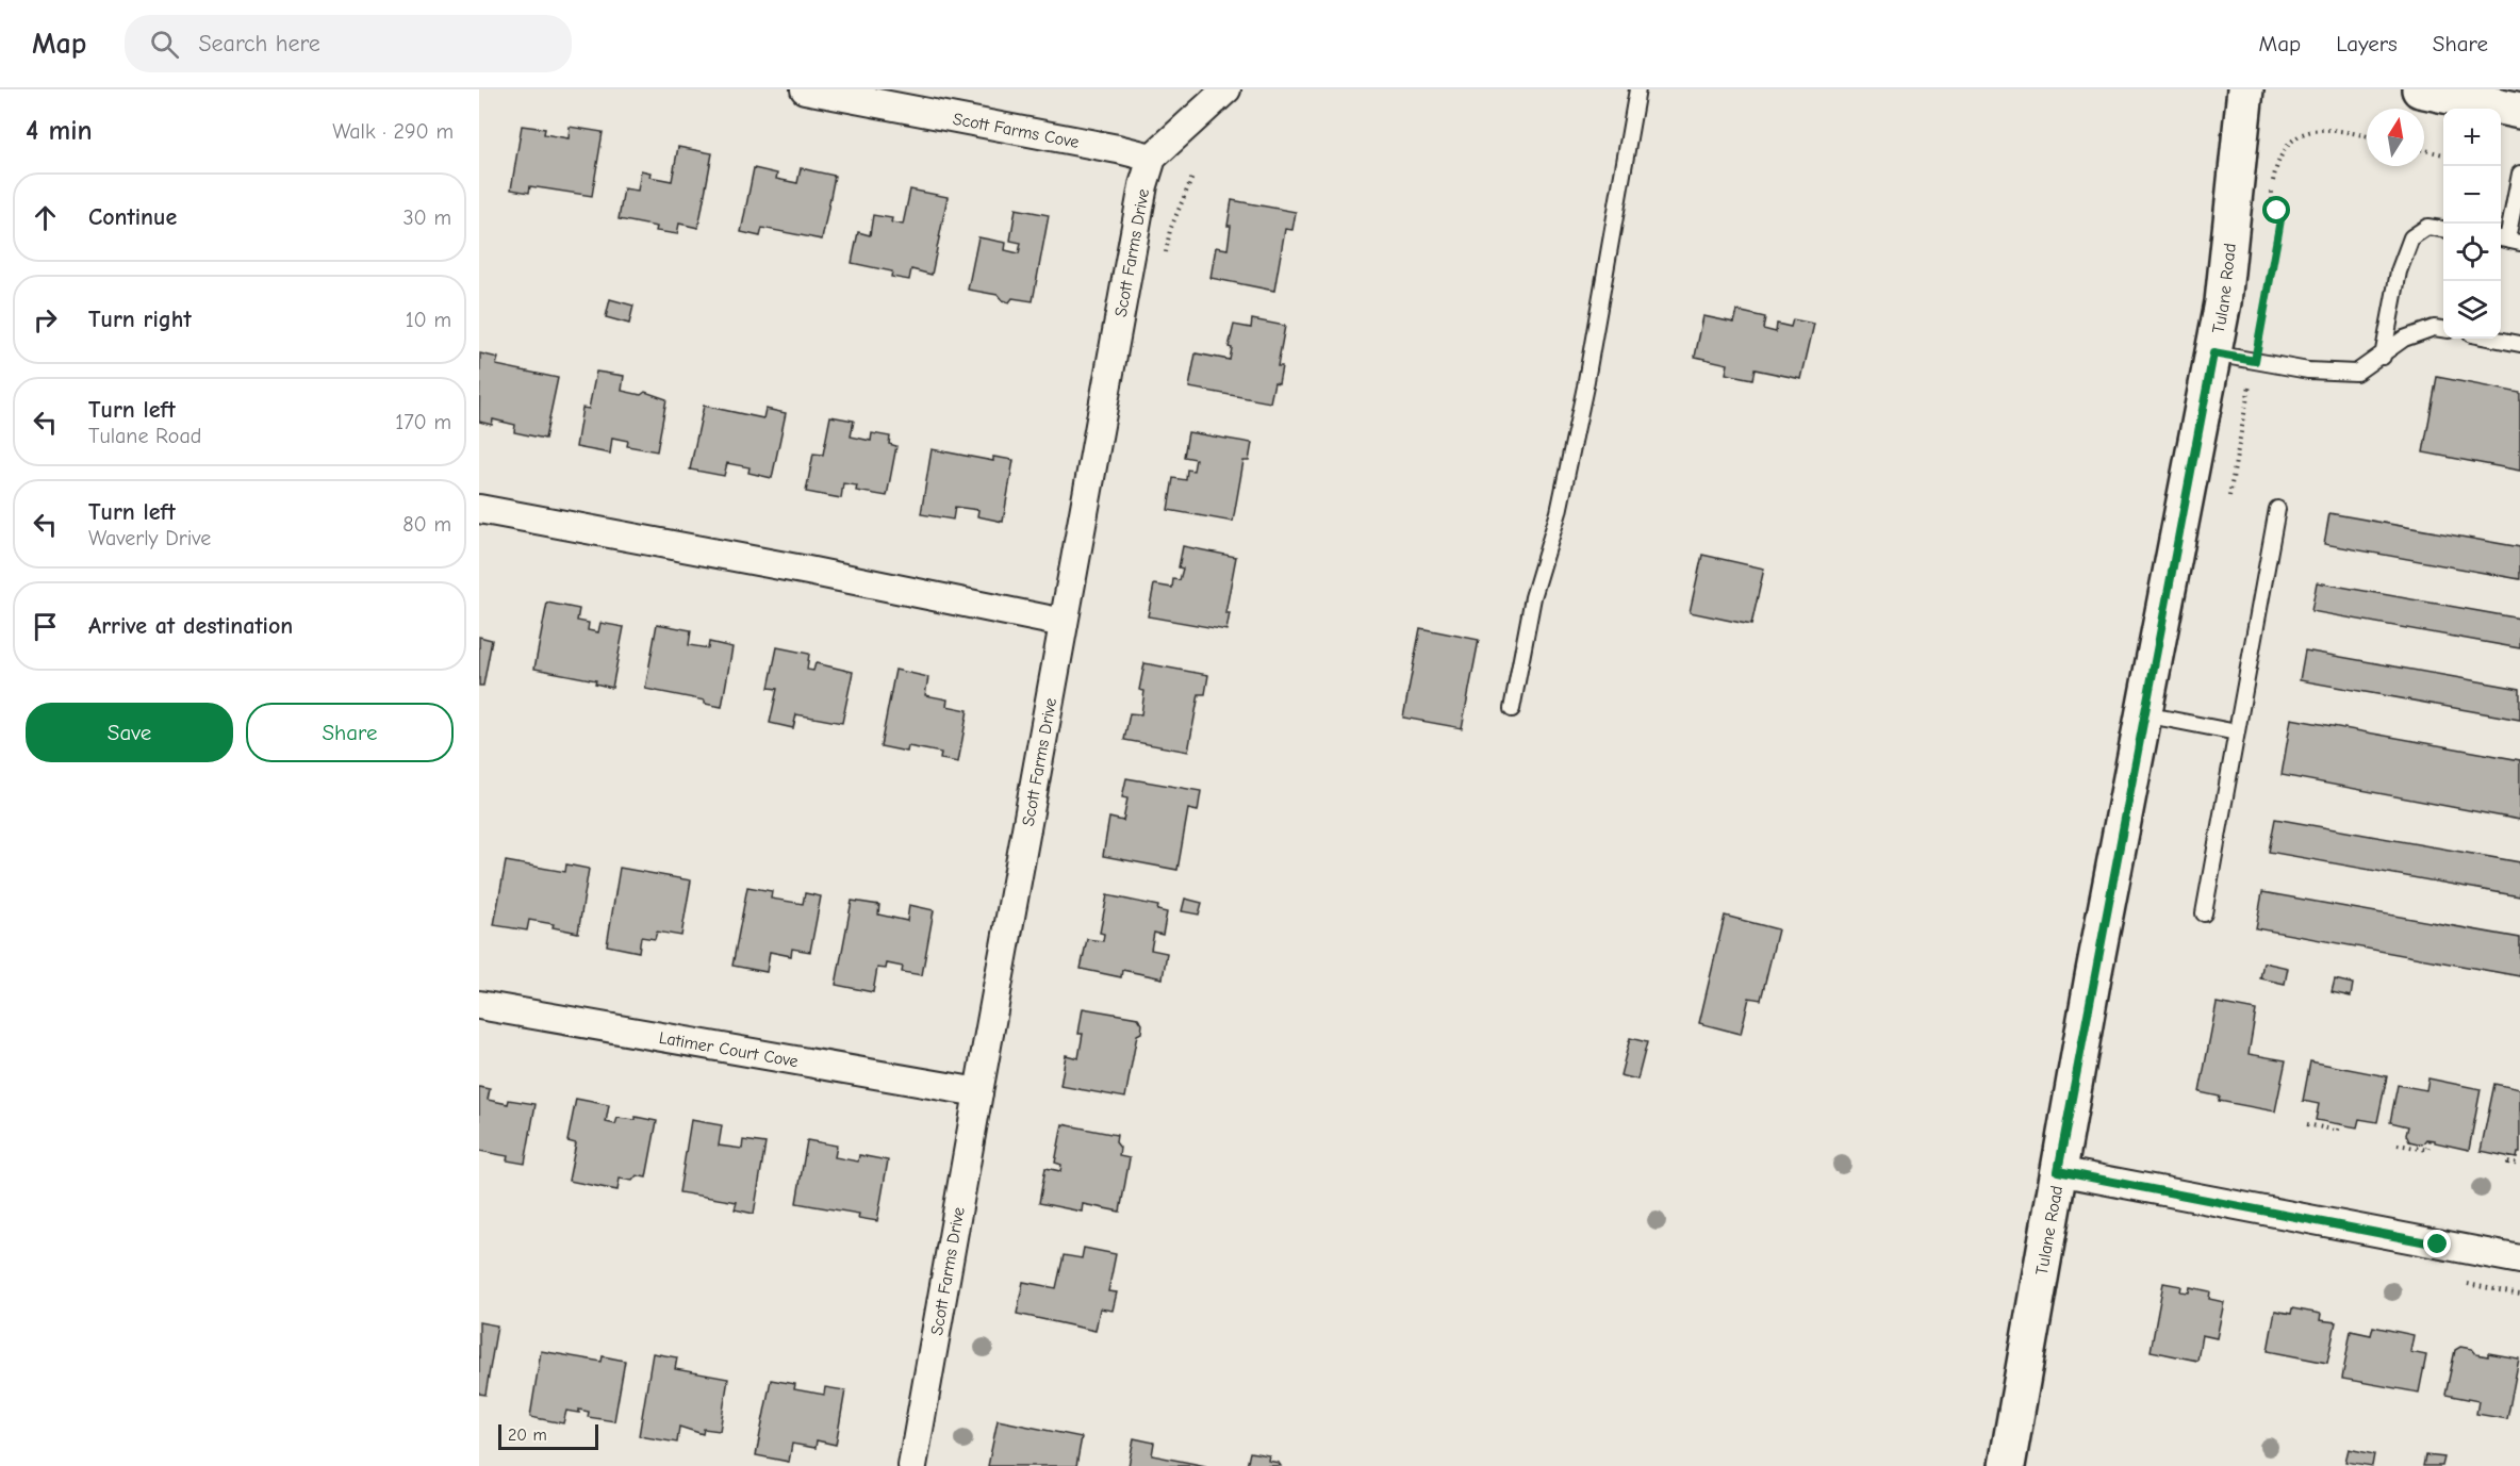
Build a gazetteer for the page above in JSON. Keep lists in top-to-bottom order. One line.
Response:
{"streets":{"street":["Scott Farms Cove","Scott Farms Drive","Tulane Road","Latimer Court Cove"]},"crossings":[["Scott Farms Cove","Scott Farms Drive"],["Scott Farms Drive","Latimer Court Cove"]],"scale_bar":"20 m","north":"top","page":{"header":"Map","search":"Search here","nav":["Map","Layers","Share"],"heading":["4 min","Walk · 290 m"],"map_buttons":["+","−"],"list":[["Continue","30 m"],["Turn right","10 m"],["Turn left","Tulane Road","170 m"],["Turn left","Waverly Drive","80 m"],"Arrive at destination"],"buttons":["Save","Share"],"scale":"20 m"}}
